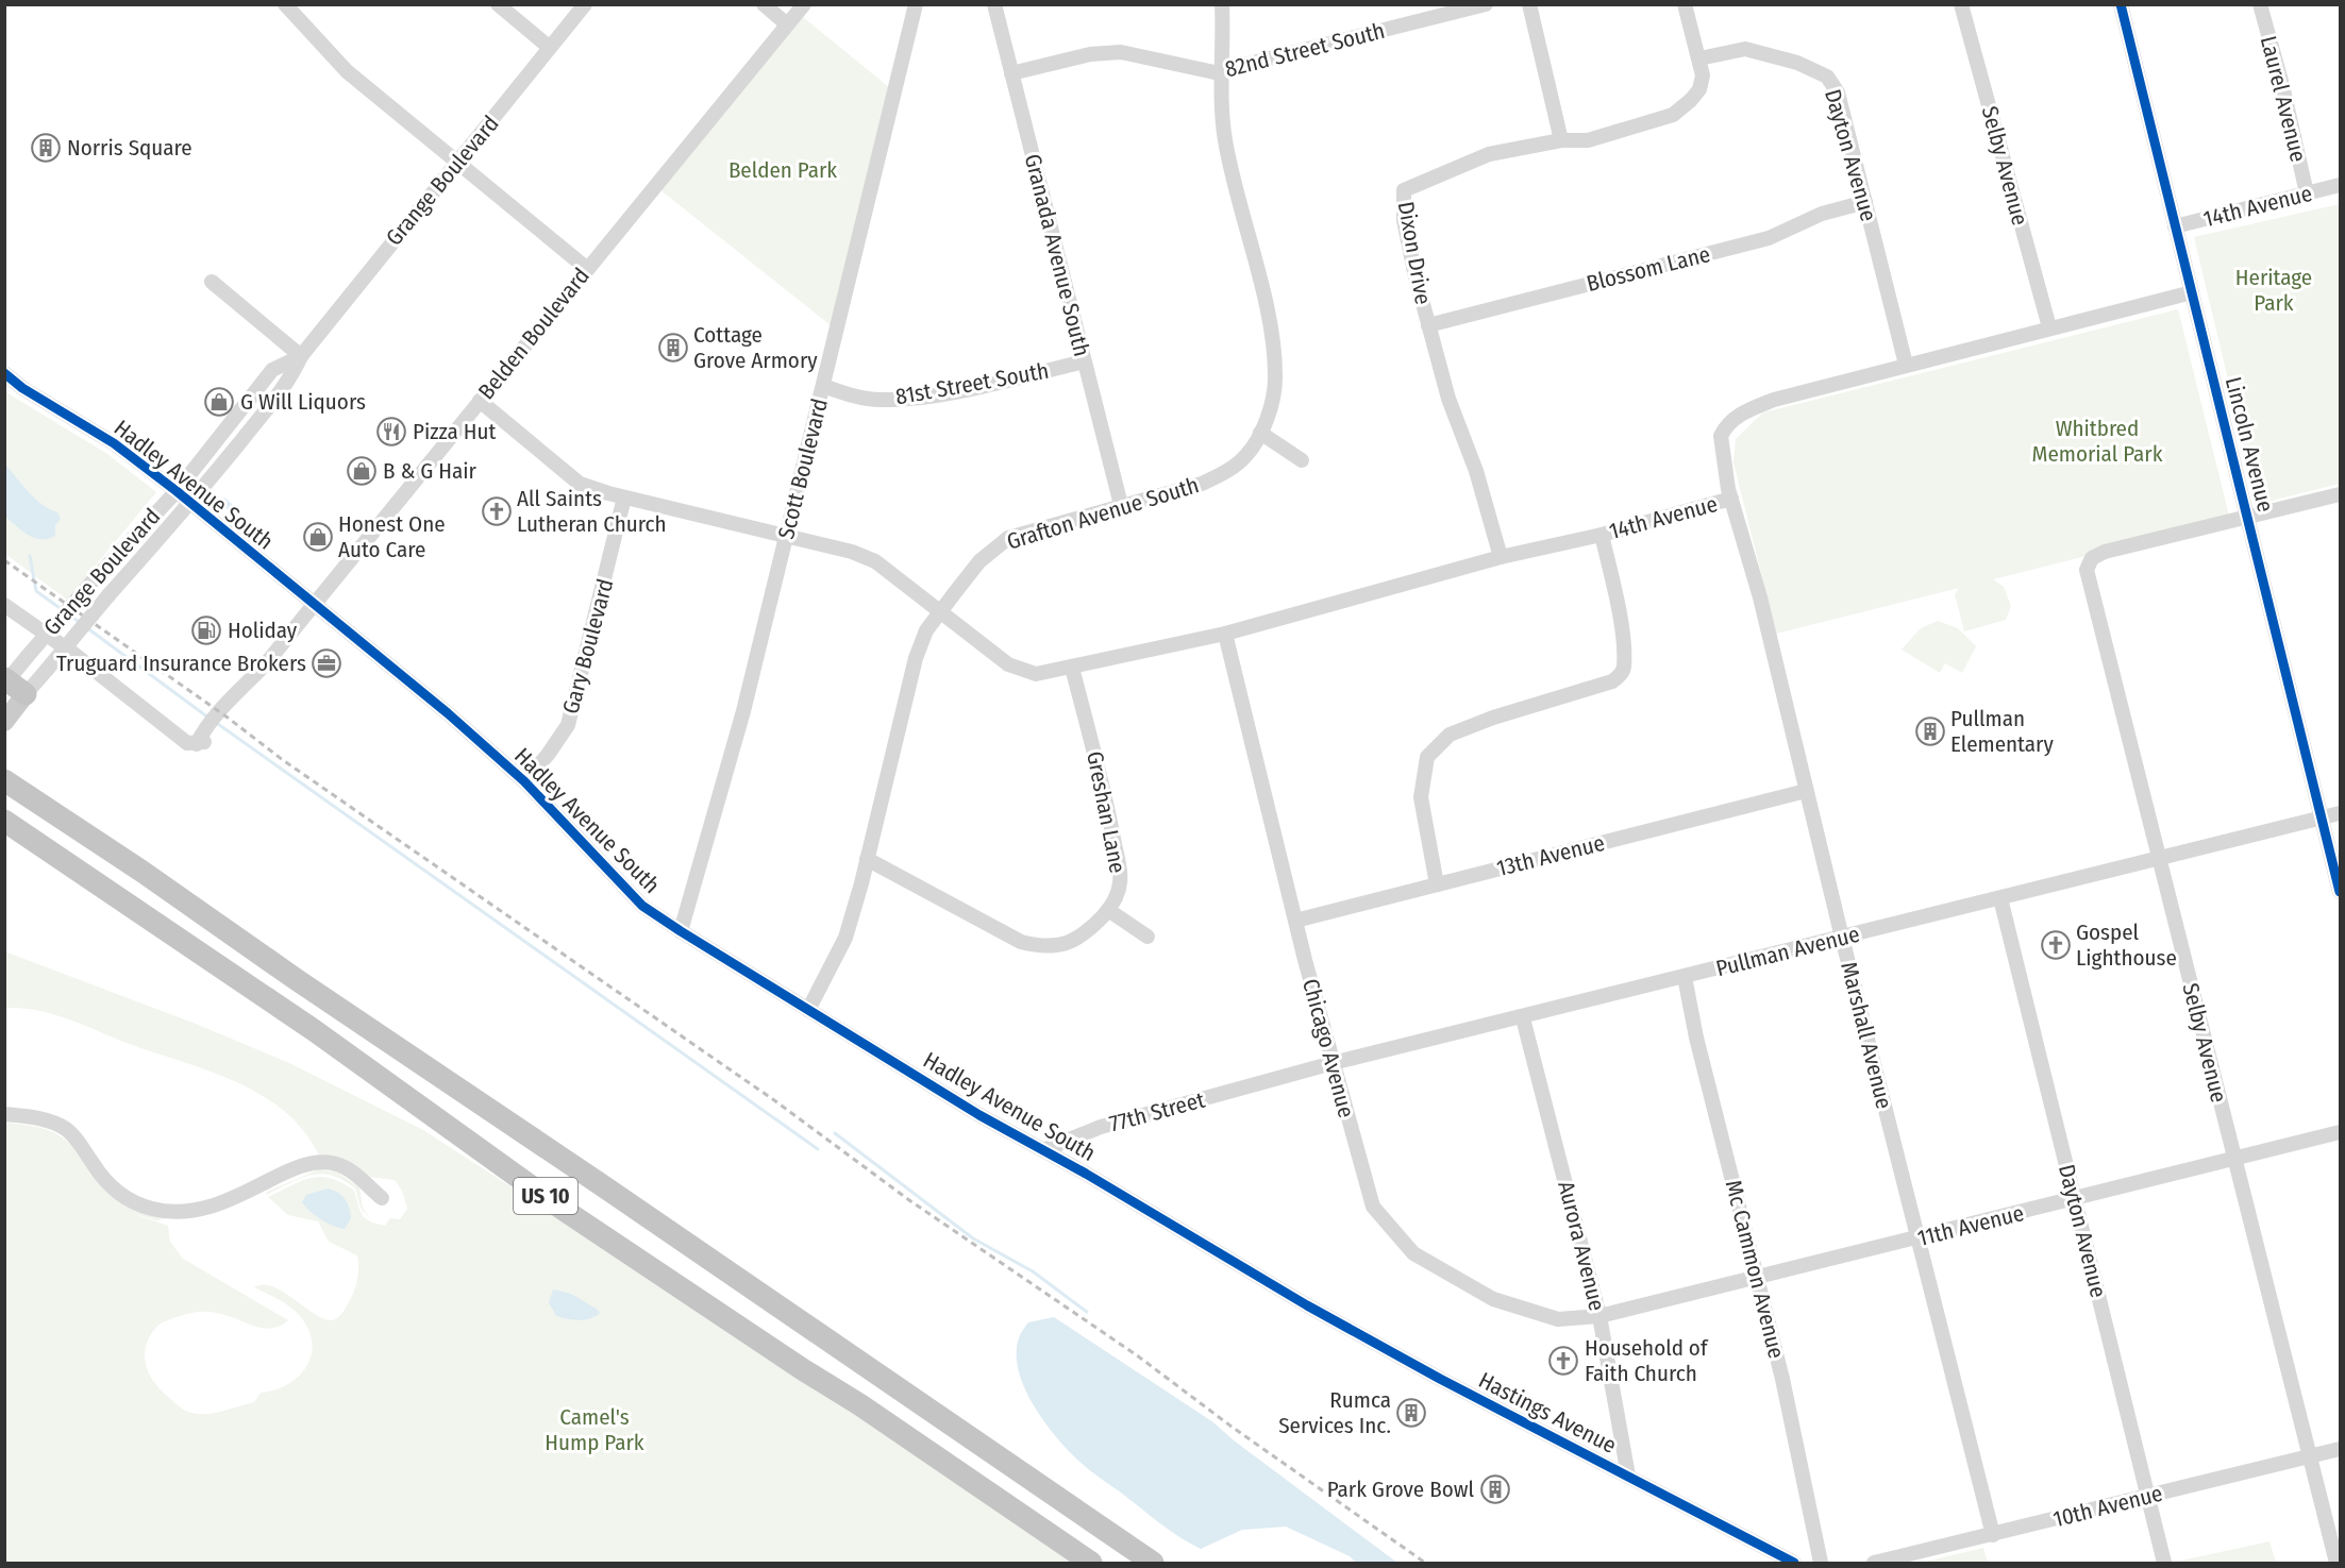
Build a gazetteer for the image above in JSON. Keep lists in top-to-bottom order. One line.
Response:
{"streets":{"highway":["US 10"],"street":["82nd Street South","Laurel Avenue","Dayton Avenue","Selby Avenue","Grange Boulevard","14th Avenue","Dixon Drive","Granada Avenue South","Blossom Lane","Belden Boulevard","81st Street South","Lincoln Avenue","Scott Boulevard","Hadley Avenue South","Grafton Avenue South","Gary Boulevard","Greshan Lane","13th Avenue","Pullman Avenue","Marshall Avenue","Chicago Avenue","77th Street","11th Avenue","Aurora Avenue","Mc Cammon Avenue","Hastings Avenue","10th Avenue"]},"crossings":[["82nd Street South","Granada Avenue South"],["82nd Street South","Grafton Avenue South"],["Laurel Avenue","14th Avenue"],["Dayton Avenue","14th Avenue"],["Dayton Avenue","Dixon Drive"],["Dayton Avenue","Blossom Lane"],["Dayton Avenue","Pullman Avenue"],["Dayton Avenue","11th Avenue"],["Dayton Avenue","10th Avenue"],["Selby Avenue","14th Avenue"],["Selby Avenue","Lincoln Avenue"],["Selby Avenue","Pullman Avenue"],["Selby Avenue","11th Avenue"],["Selby Avenue","10th Avenue"],["Grange Boulevard","Hadley Avenue South"],["14th Avenue","Dixon Drive"],["14th Avenue","Belden Boulevard"],["14th Avenue","Lincoln Avenue"],["14th Avenue","Scott Boulevard"],["14th Avenue","Grafton Avenue South"],["14th Avenue","Gary Boulevard"],["14th Avenue","Greshan Lane"],["14th Avenue","Marshall Avenue"],["14th Avenue","Chicago Avenue"],["Dixon Drive","Blossom Lane"],["Granada Avenue South","81st Street South"],["Granada Avenue South","Grafton Avenue South"],["Belden Boulevard","Hadley Avenue South"],["81st Street South","Scott Boulevard"],["Lincoln Avenue","Pullman Avenue"],["Scott Boulevard","Hadley Avenue South"],["Hadley Avenue South","Grafton Avenue South"],["Hadley Avenue South","Gary Boulevard"],["Hadley Avenue South","77th Street"],["Hadley Avenue South","Hastings Avenue"],["Grafton Avenue South","Greshan Lane"],["13th Avenue","Marshall Avenue"],["13th Avenue","Chicago Avenue"],["Pullman Avenue","Marshall Avenue"],["Pullman Avenue","Chicago Avenue"],["Pullman Avenue","77th Street"],["Pullman Avenue","Aurora Avenue"],["Pullman Avenue","Mc Cammon Avenue"],["Marshall Avenue","11th Avenue"],["Marshall Avenue","10th Avenue"],["Chicago Avenue","11th Avenue"],["Chicago Avenue","Aurora Avenue"],["11th Avenue","Aurora Avenue"],["11th Avenue","Mc Cammon Avenue"],["Aurora Avenue","Hastings Avenue"]],"parks":["Belden Park","Heritage Park","Whitbred Memorial Park","Camel's Hump Park"],"places":{"building":["Norris Square","Cottage Grove Armory","Pullman Elementary","Rumca Services Inc.","Park Grove Bowl"],"shop":["G Will Liquors","B & G Hair","Honest One Auto Care"],"restaurant":["Pizza Hut"],"church":["All Saints Lutheran Church","Gospel Lighthouse","Household of Faith Church"],"fuel station":["Holiday"],"office":["Truguard Insurance Brokers"]}}
